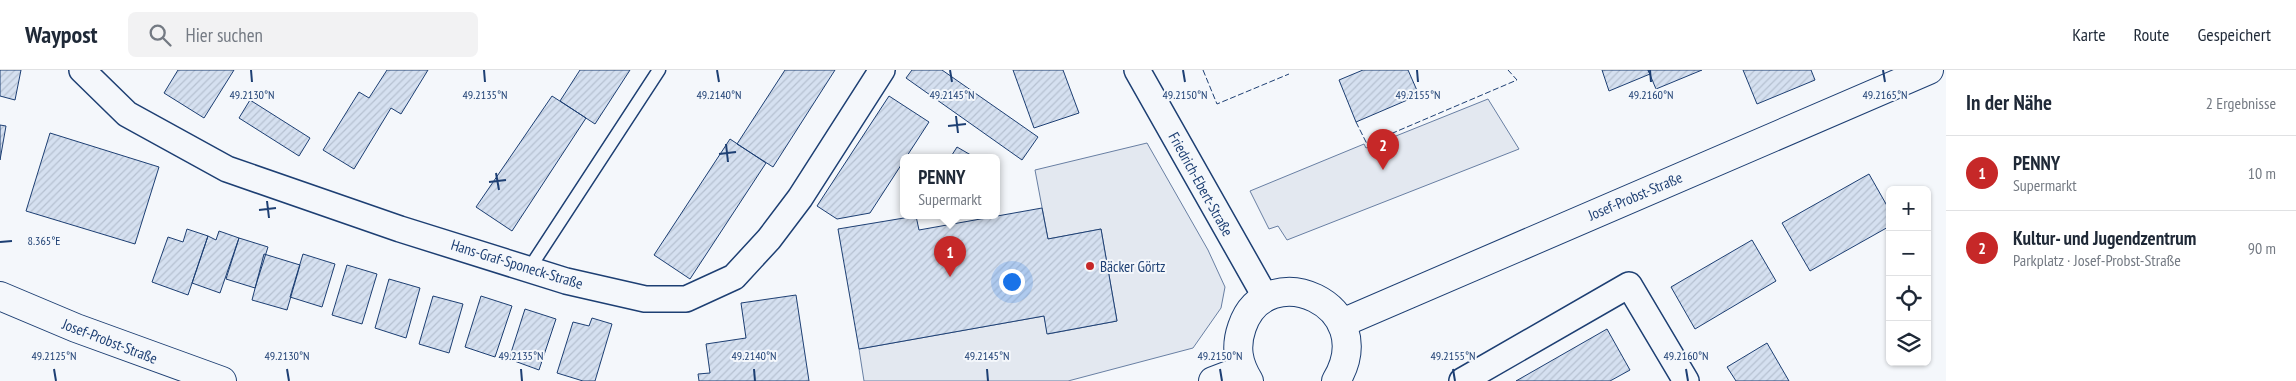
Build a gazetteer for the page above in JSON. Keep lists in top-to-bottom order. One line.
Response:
{"streets":{"main road":["Josef-Probst-Straße"],"street":["Friedrich-Ebert-Straße","Hans-Graf-Sponeck-Straße"]},"places":["Bäcker Görtz"],"page":{"header":"Waypost","search":"Hier suchen","nav":["Karte","Route","Gespeichert"],"heading":["In der Nähe","2 Ergebnisse"],"pins":["2","1"],"list":[{"mark":"1","name":"PENNY","note":"Supermarkt","value":"10 m"},{"mark":"2","name":"Kultur- und Jugendzentrum","note":"Parkplatz · Josef-Probst-Straße","value":"90 m"}],"popup":["PENNY","Supermarkt"],"map_buttons":["+","−"]},"coordinates":["49.2130°N","49.2135°N","49.2140°N","49.2145°N","49.2150°N","49.2155°N","49.2160°N","49.2165°N","8.365°E","49.2125°N"]}
